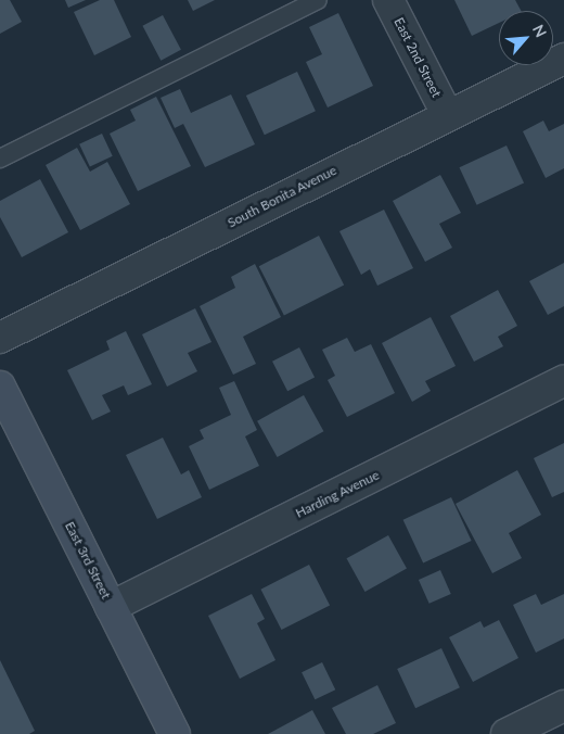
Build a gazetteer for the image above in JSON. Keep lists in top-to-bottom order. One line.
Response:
{"streets":{"street":["East 2nd Street","South Bonita Avenue","Harding Avenue","East 3rd Street"]},"crossings":[["East 2nd Street","South Bonita Avenue"],["Harding Avenue","East 3rd Street"]],"north":"top right"}
